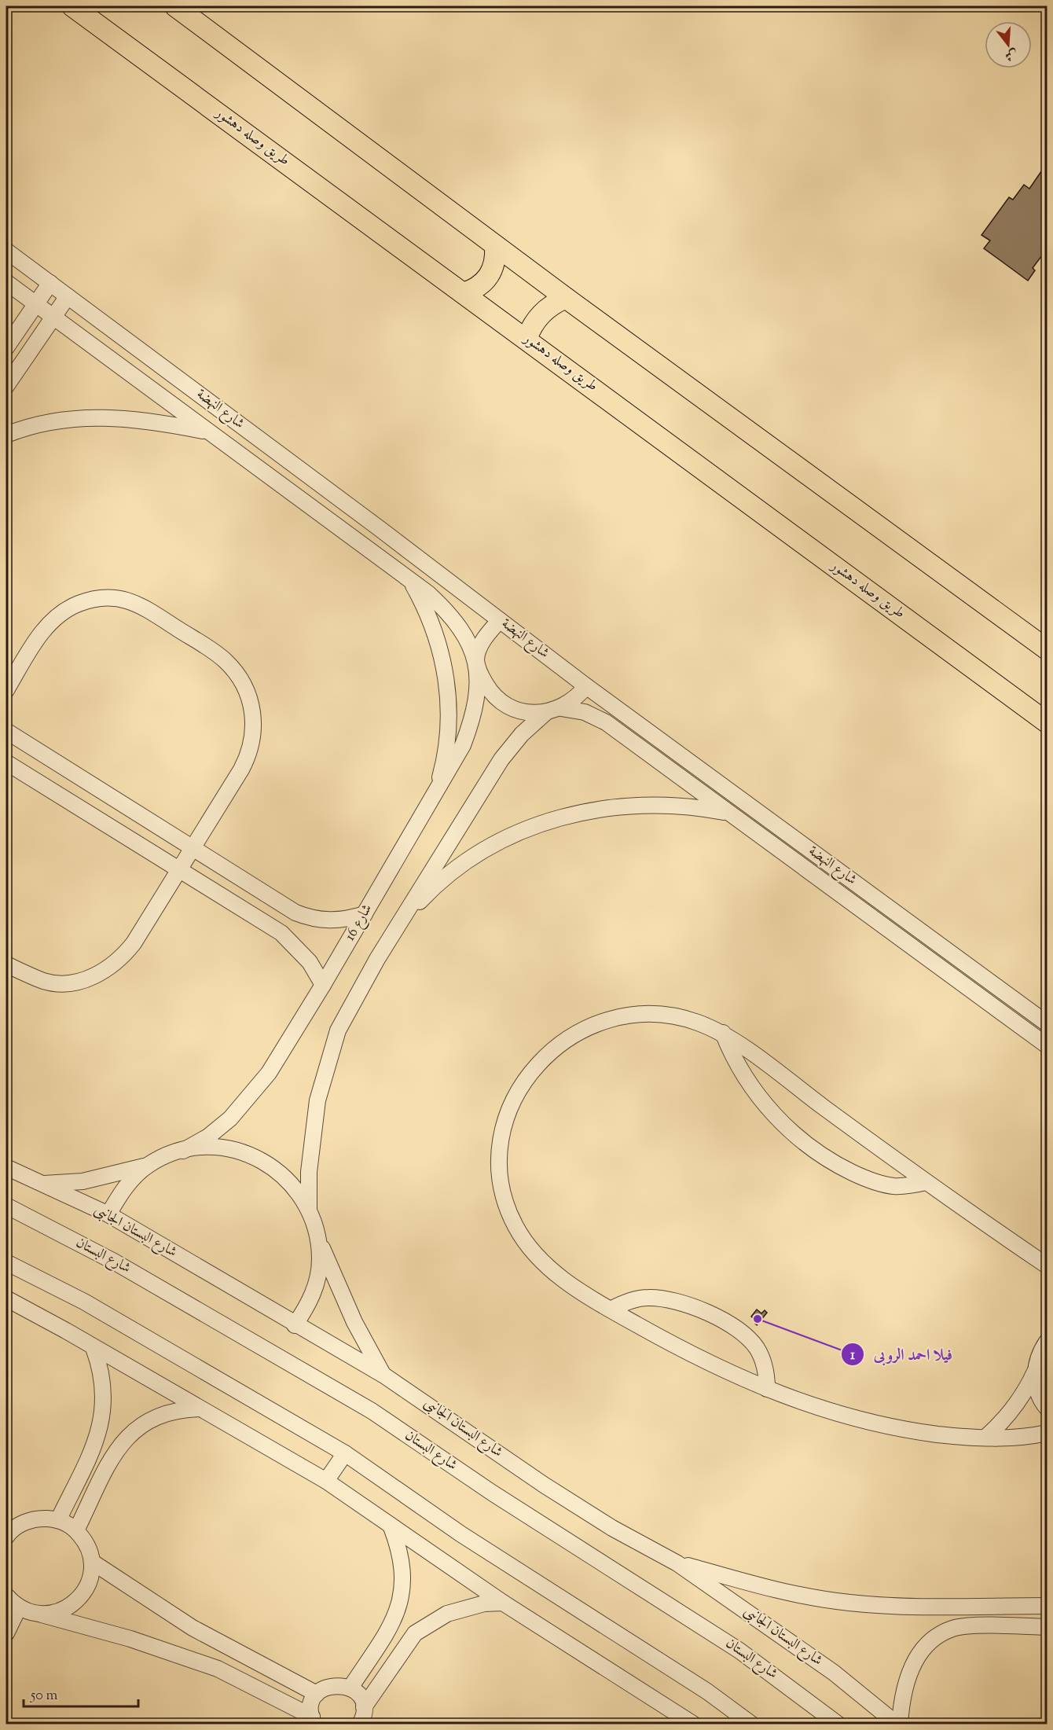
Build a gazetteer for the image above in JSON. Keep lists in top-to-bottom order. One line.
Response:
{"streets":{"main road":["طريق وصله دهشور"],"street":["شارع النهضة","شارع 16","شارع البستان الجانبى","شارع البستان"]},"crossings":[["شارع النهضة","شارع 16"]],"places":["فيلا احمد الروبى"],"scale_bar":"50 m","north":"bottom"}
